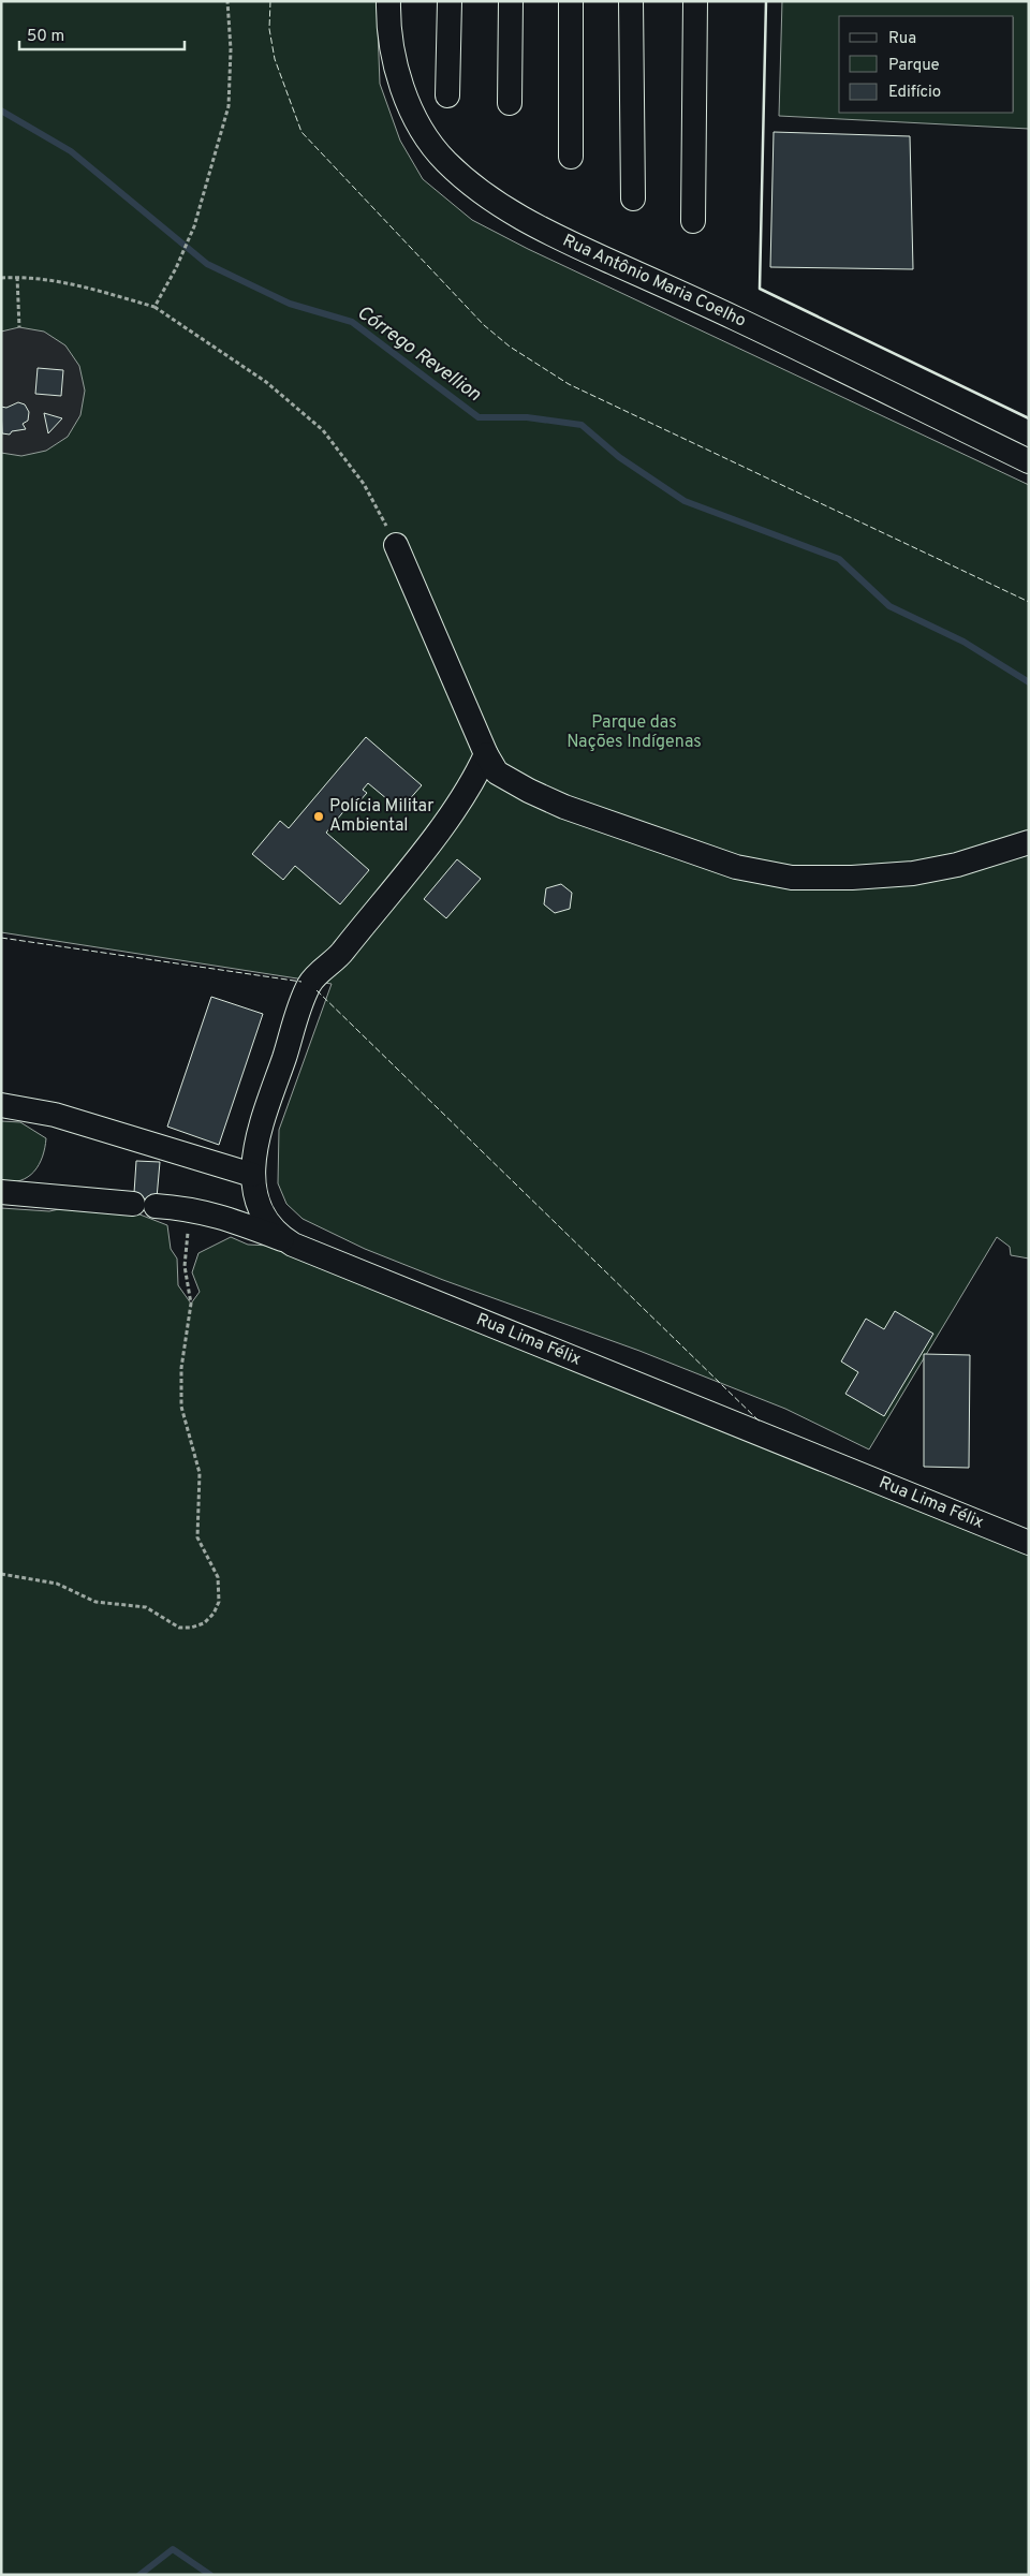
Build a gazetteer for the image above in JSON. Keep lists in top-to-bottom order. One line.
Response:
{"streets":{"street":["Rua Antônio Maria Coelho","Rua Lima Félix"]},"water":["Córrego Revellion"],"parks":["Parque das Nações Indígenas"],"places":["Polícia Militar Ambiental"],"legend":["Rua","Parque","Edifício"],"scale_bar":"50 m"}
